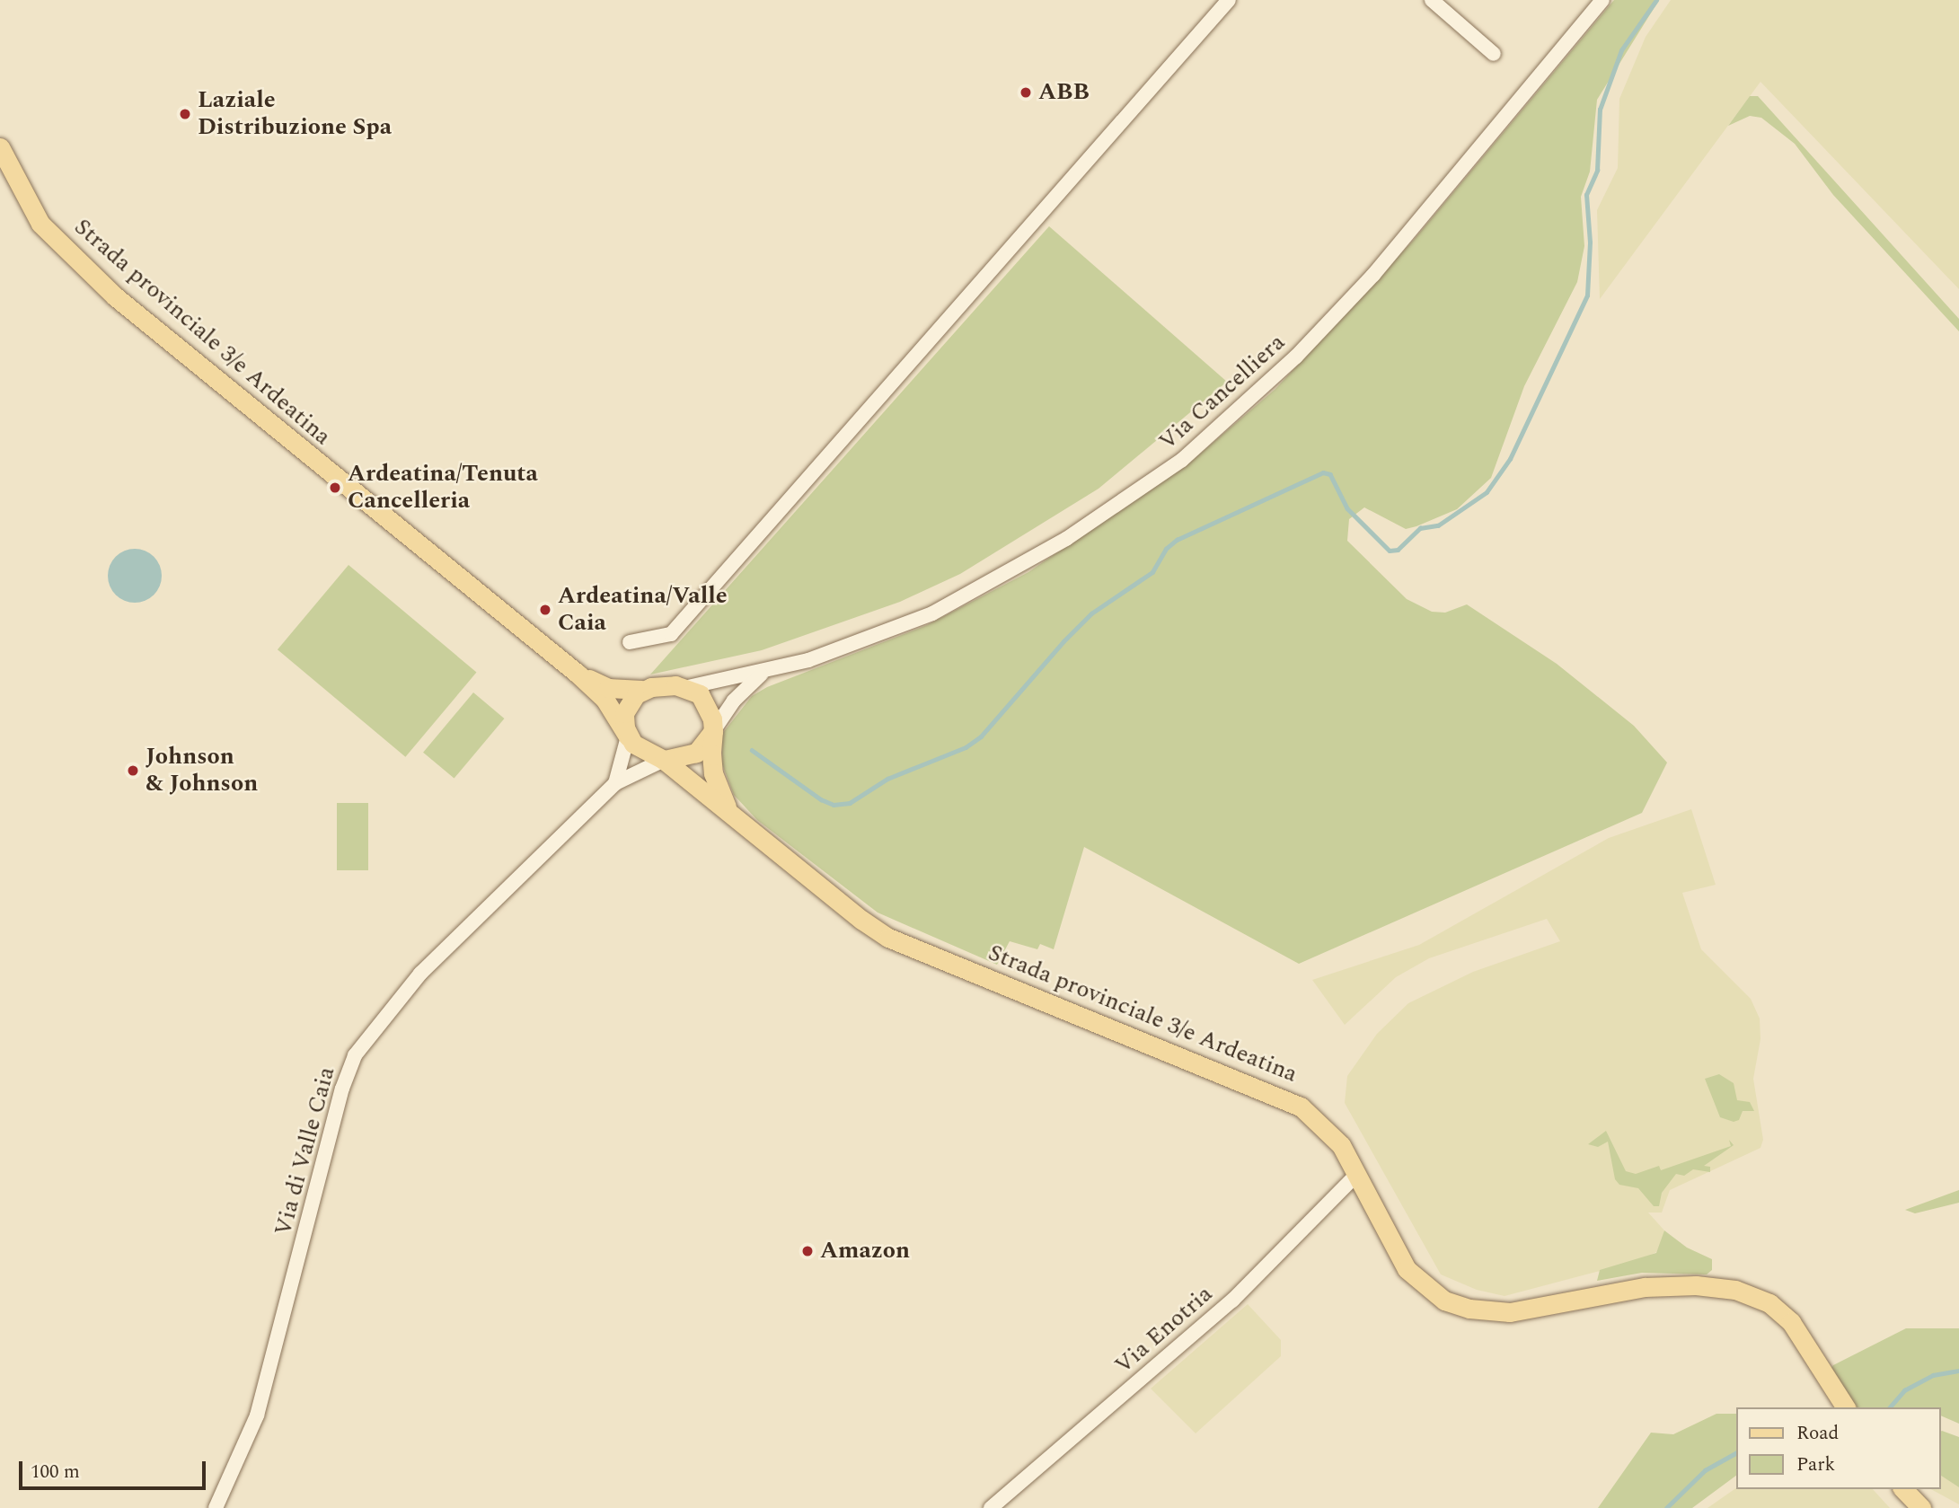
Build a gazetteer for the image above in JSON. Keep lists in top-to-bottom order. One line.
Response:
{"streets":{"main road":["Strada provinciale 3/e Ardeatina"],"street":["Via Cancelliera","Via di Valle Caia","Via Enotria"]},"crossings":[["Strada provinciale 3/e Ardeatina","Via Cancelliera"],["Strada provinciale 3/e Ardeatina","Via di Valle Caia"],["Strada provinciale 3/e Ardeatina","Via Enotria"],["Via Cancelliera","Via di Valle Caia"]],"places":["ABB","Laziale Distribuzione Spa","Ardeatina/Tenuta Cancelleria","Ardeatina/Valle Caia","Johnson & Johnson","Amazon"],"legend":["Road","Park"],"scale_bar":"100 m"}
